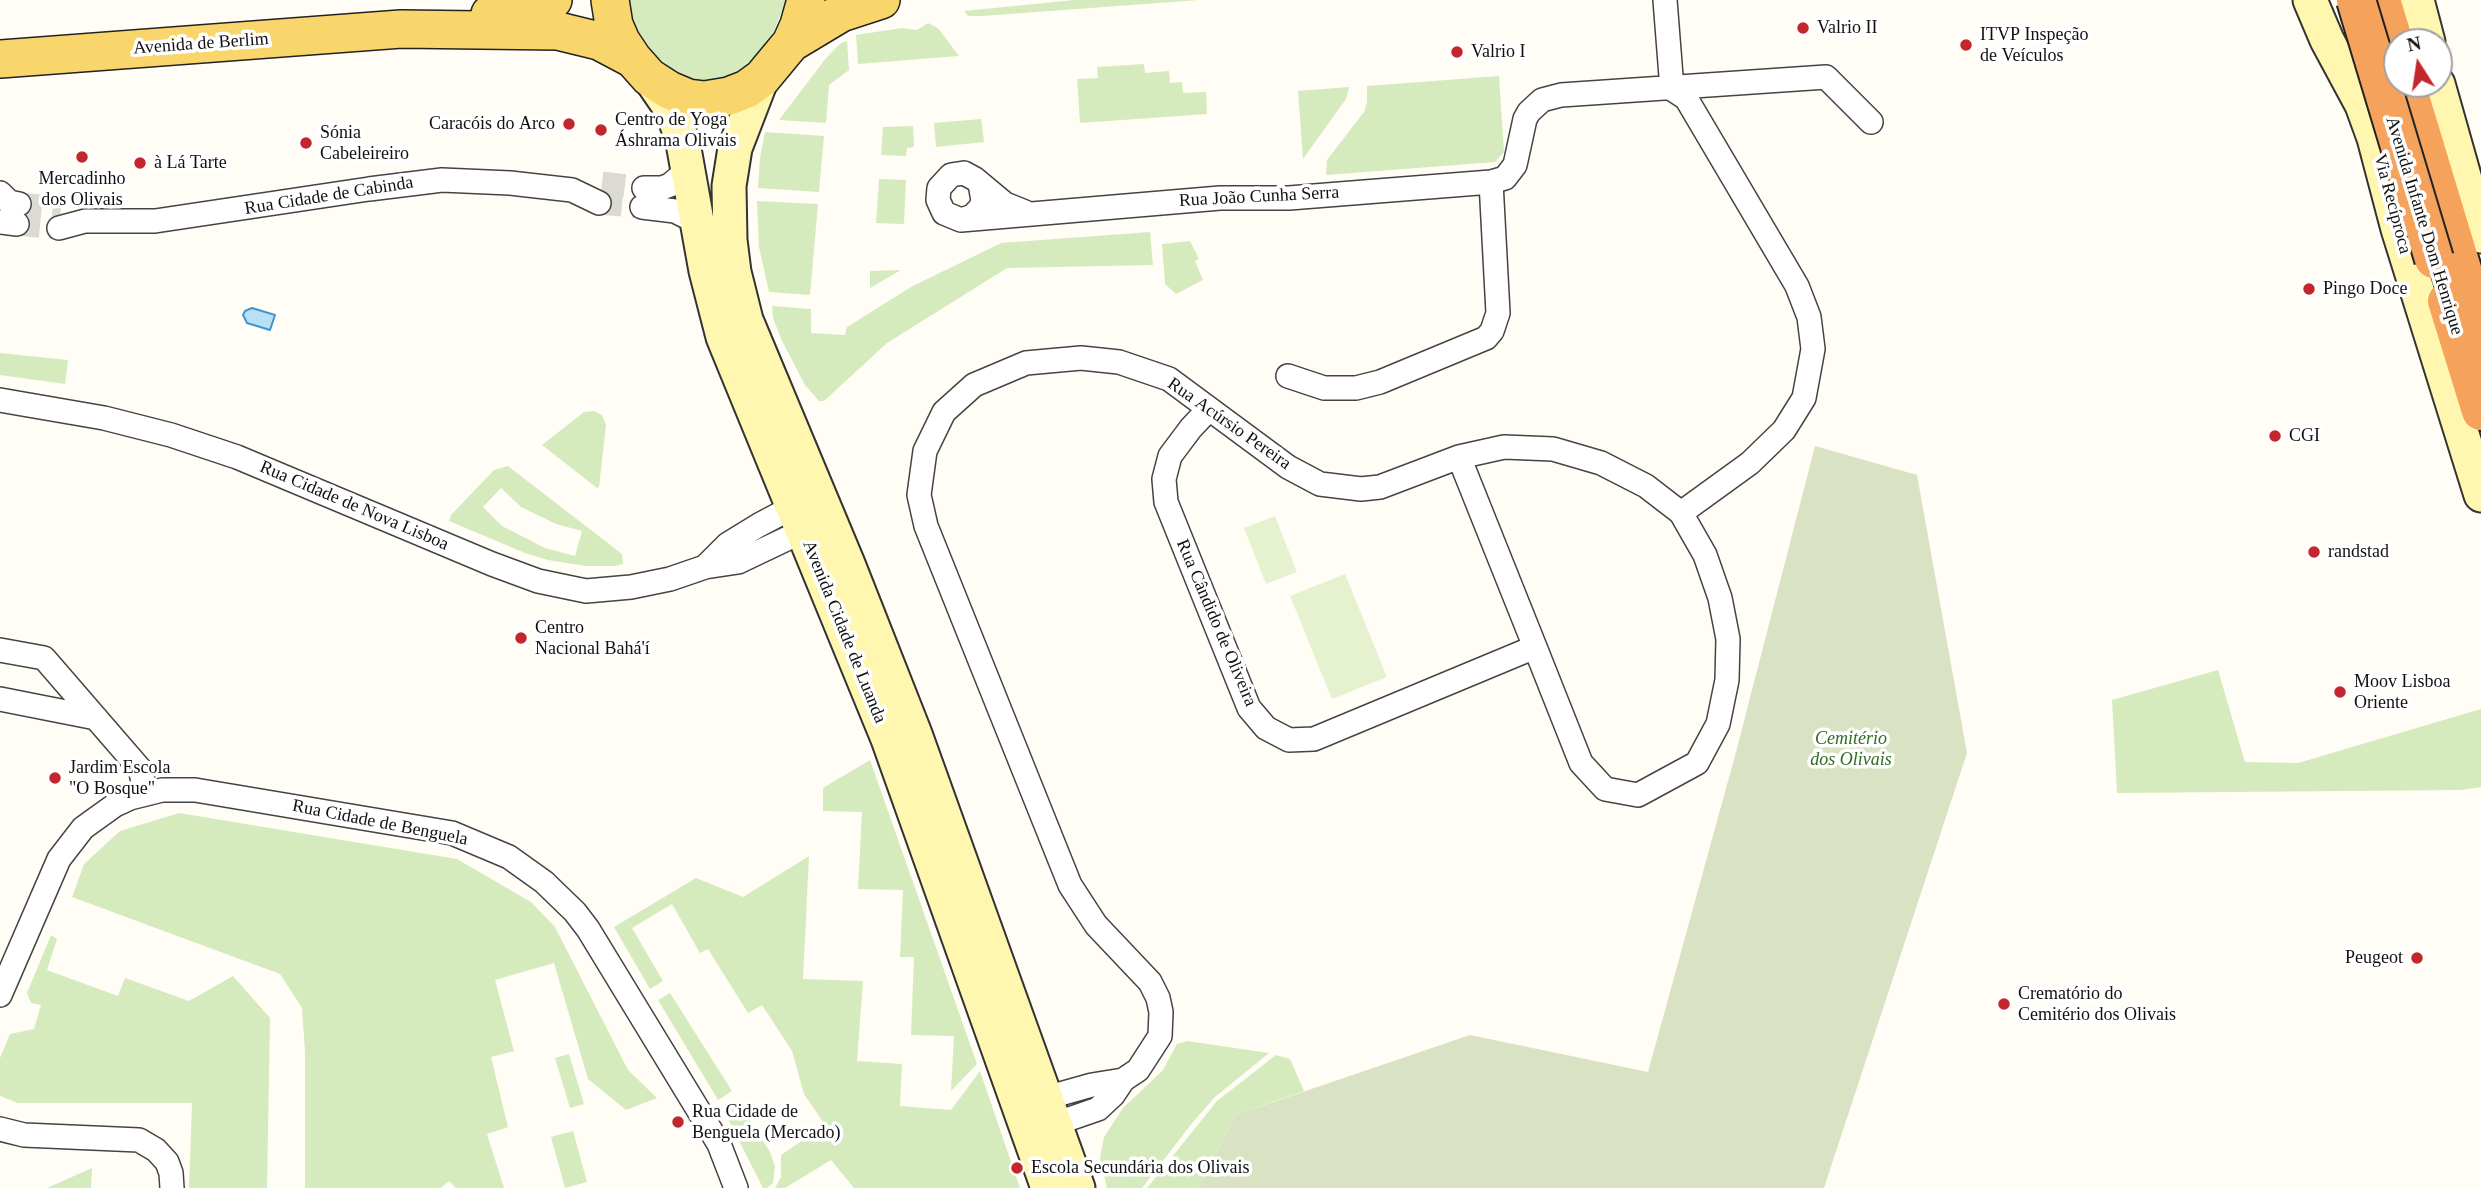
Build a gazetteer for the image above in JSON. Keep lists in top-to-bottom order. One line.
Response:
{"streets":{"highway":["Avenida Infante Dom Henrique"],"main road":["Avenida de Berlim","Via Recíproca","Avenida Cidade de Luanda"],"street":["Rua Cidade de Cabinda","Rua João Cunha Serra","Rua Acúrsio Pereira","Rua Cidade de Nova Lisboa","Rua Cândido de Oliveira","Rua Cidade de Benguela"]},"crossings":[["Avenida de Berlim","Avenida Cidade de Luanda"],["Rua Acúrsio Pereira","Rua Cândido de Oliveira"],["Rua Acúrsio Pereira","Avenida Cidade de Luanda"],["Rua Cidade de Nova Lisboa","Avenida Cidade de Luanda"]],"parks":["Cemitério dos Olivais"],"places":["Valrio II","ITVP Inspeção de Veículos","Valrio I","Caracóis do Arco","Centro de Yoga Áshrama Olivais","Sónia Cabeleireiro","Mercadinho dos Olivais","à Lá Tarte","Pingo Doce","CGI","randstad","Centro Nacional Bahá'í","Moov Lisboa Oriente","Jardim Escola \"O Bosque\"","Peugeot","Crematório do Cemitério dos Olivais","Rua Cidade de Benguela (Mercado)","Escola Secundária dos Olivais"],"north":"top"}
